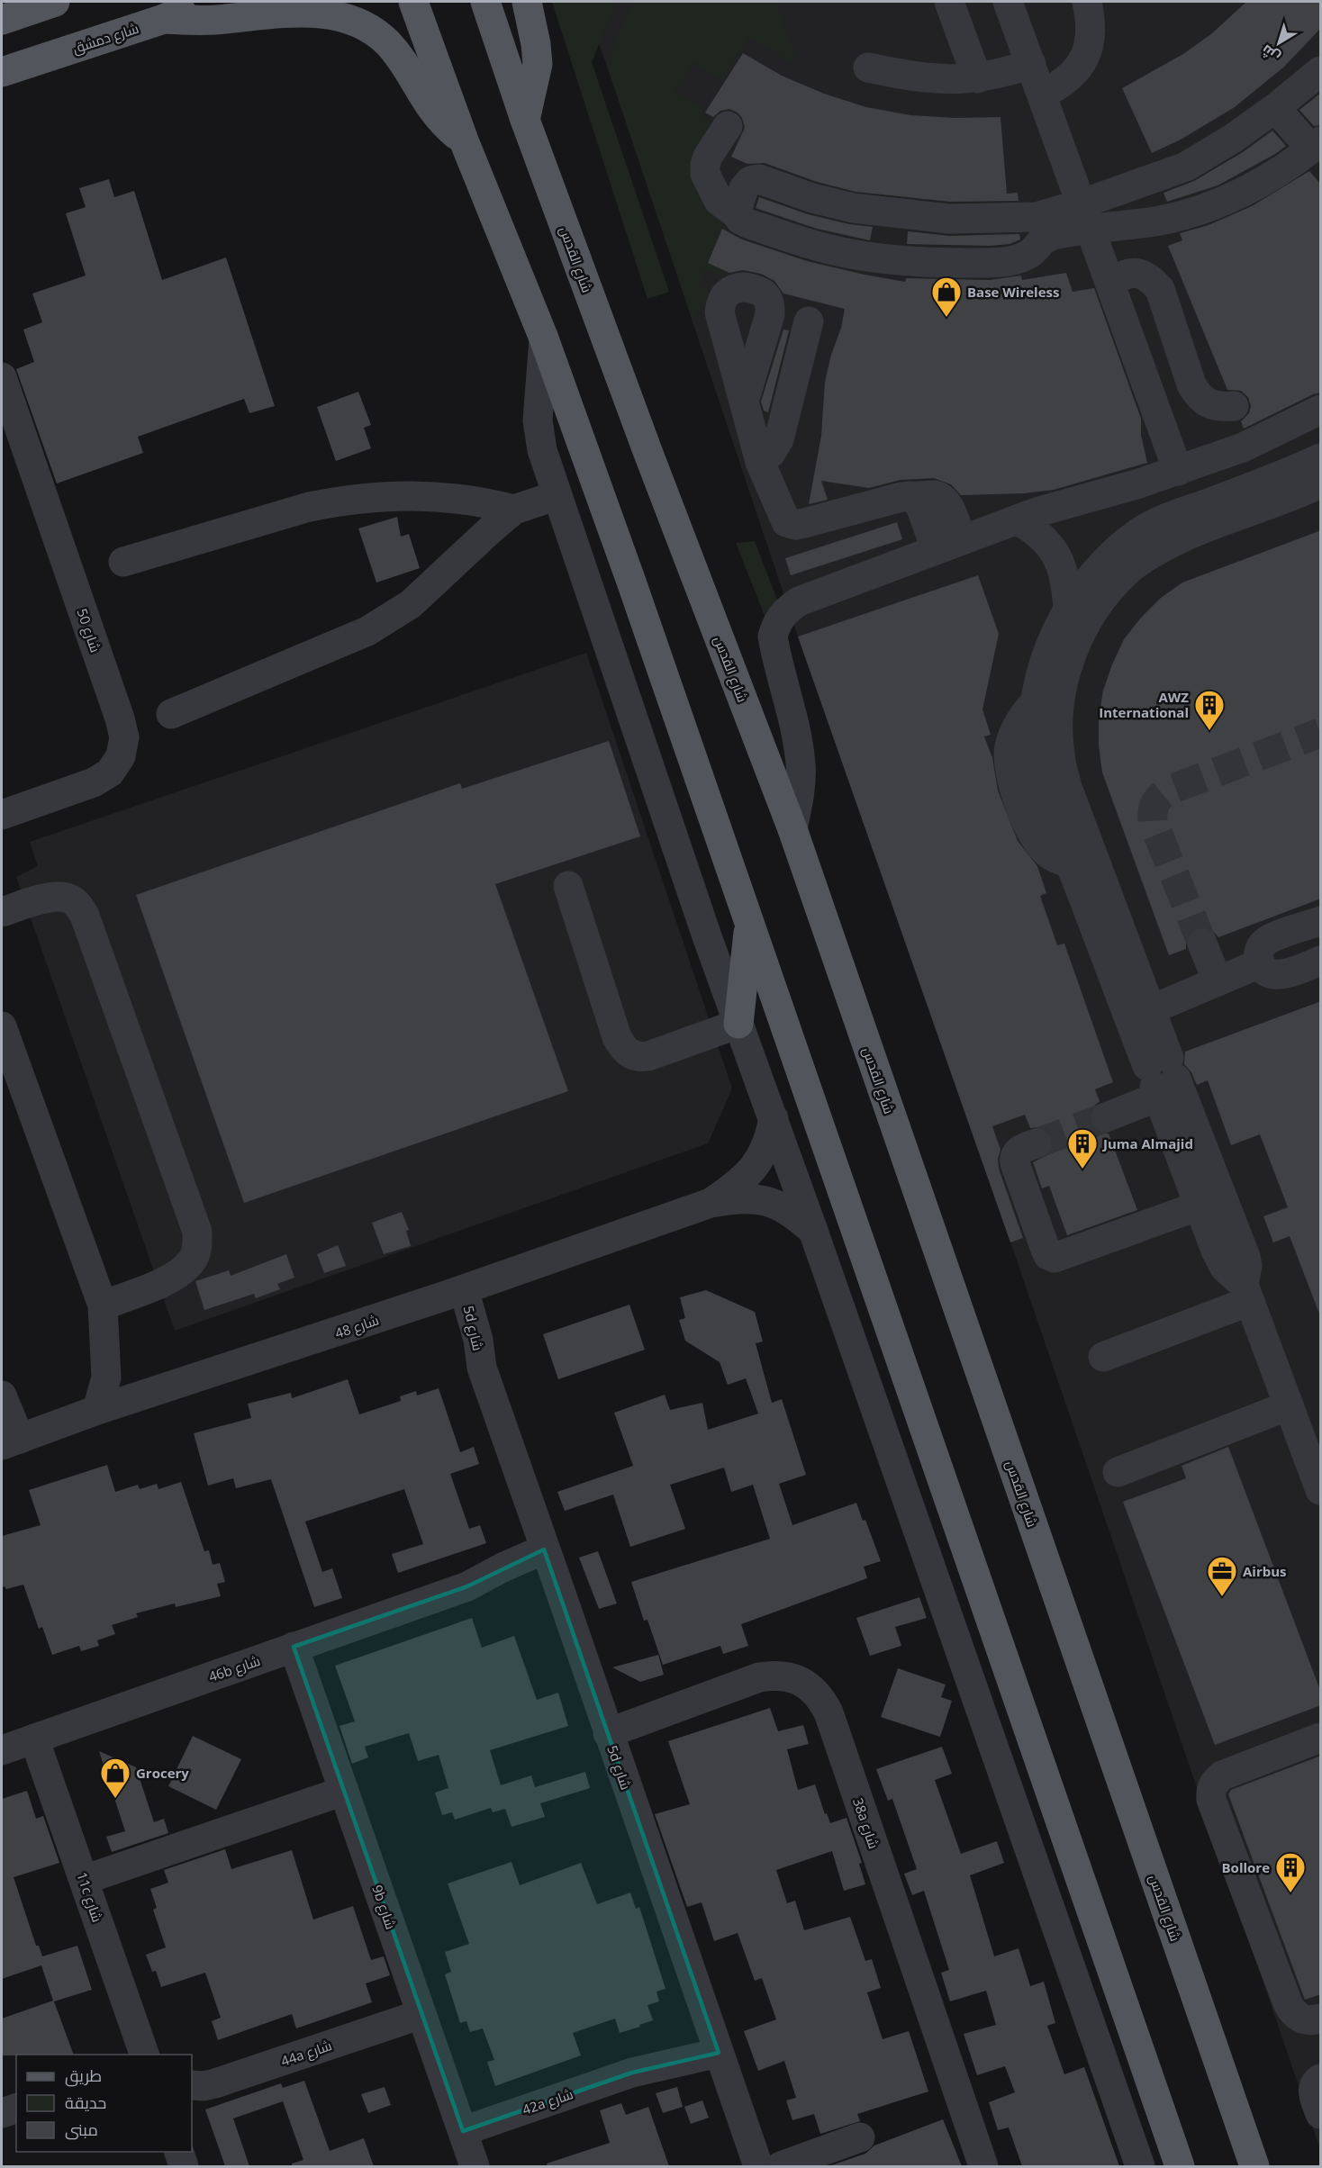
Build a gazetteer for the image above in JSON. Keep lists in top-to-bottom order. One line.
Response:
{"streets":{"main road":["شارع دمشق","شارع القدس"],"street":["شارع 50","شارع 48","5d شارع","46b شارع","38a شارع","11c شارع","9b شارع","44a شارع","42a شارع"]},"crossings":[["شارع 48","5d شارع"],["5d شارع","46b شارع"],["5d شارع","38a شارع"],["5d شارع","42a شارع"],["46b شارع","11c شارع"],["46b شارع","9b شارع"],["9b شارع","44a شارع"],["9b شارع","42a شارع"]],"places":{"shop":["Base Wireless","Grocery"],"building":["AWZ International","Juma Almajid","Bollore"],"office":["Airbus"]},"legend":["طريق","حديقة","مبنى"],"north":"bottom left"}
